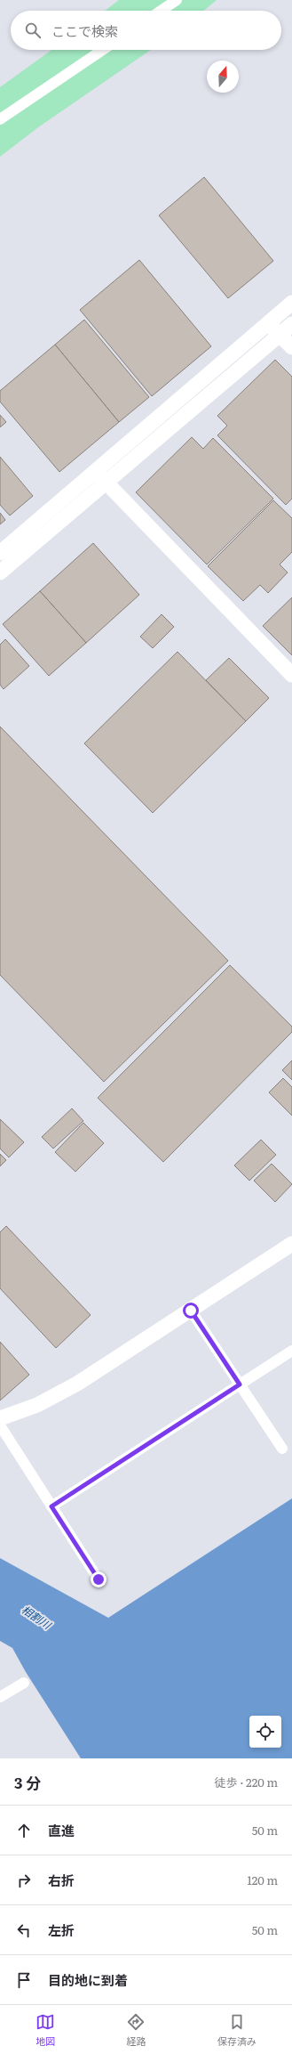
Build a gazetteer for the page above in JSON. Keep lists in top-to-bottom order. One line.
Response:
{"water":["相割川"],"north":"top","page":{"search":"ここで検索","heading":["3 分","徒歩 · 220 m"],"list":[["直進","50 m"],["右折","120 m"],["左折","50 m"],"目的地に到着"],"nav":["地図","経路","保存済み"]}}
